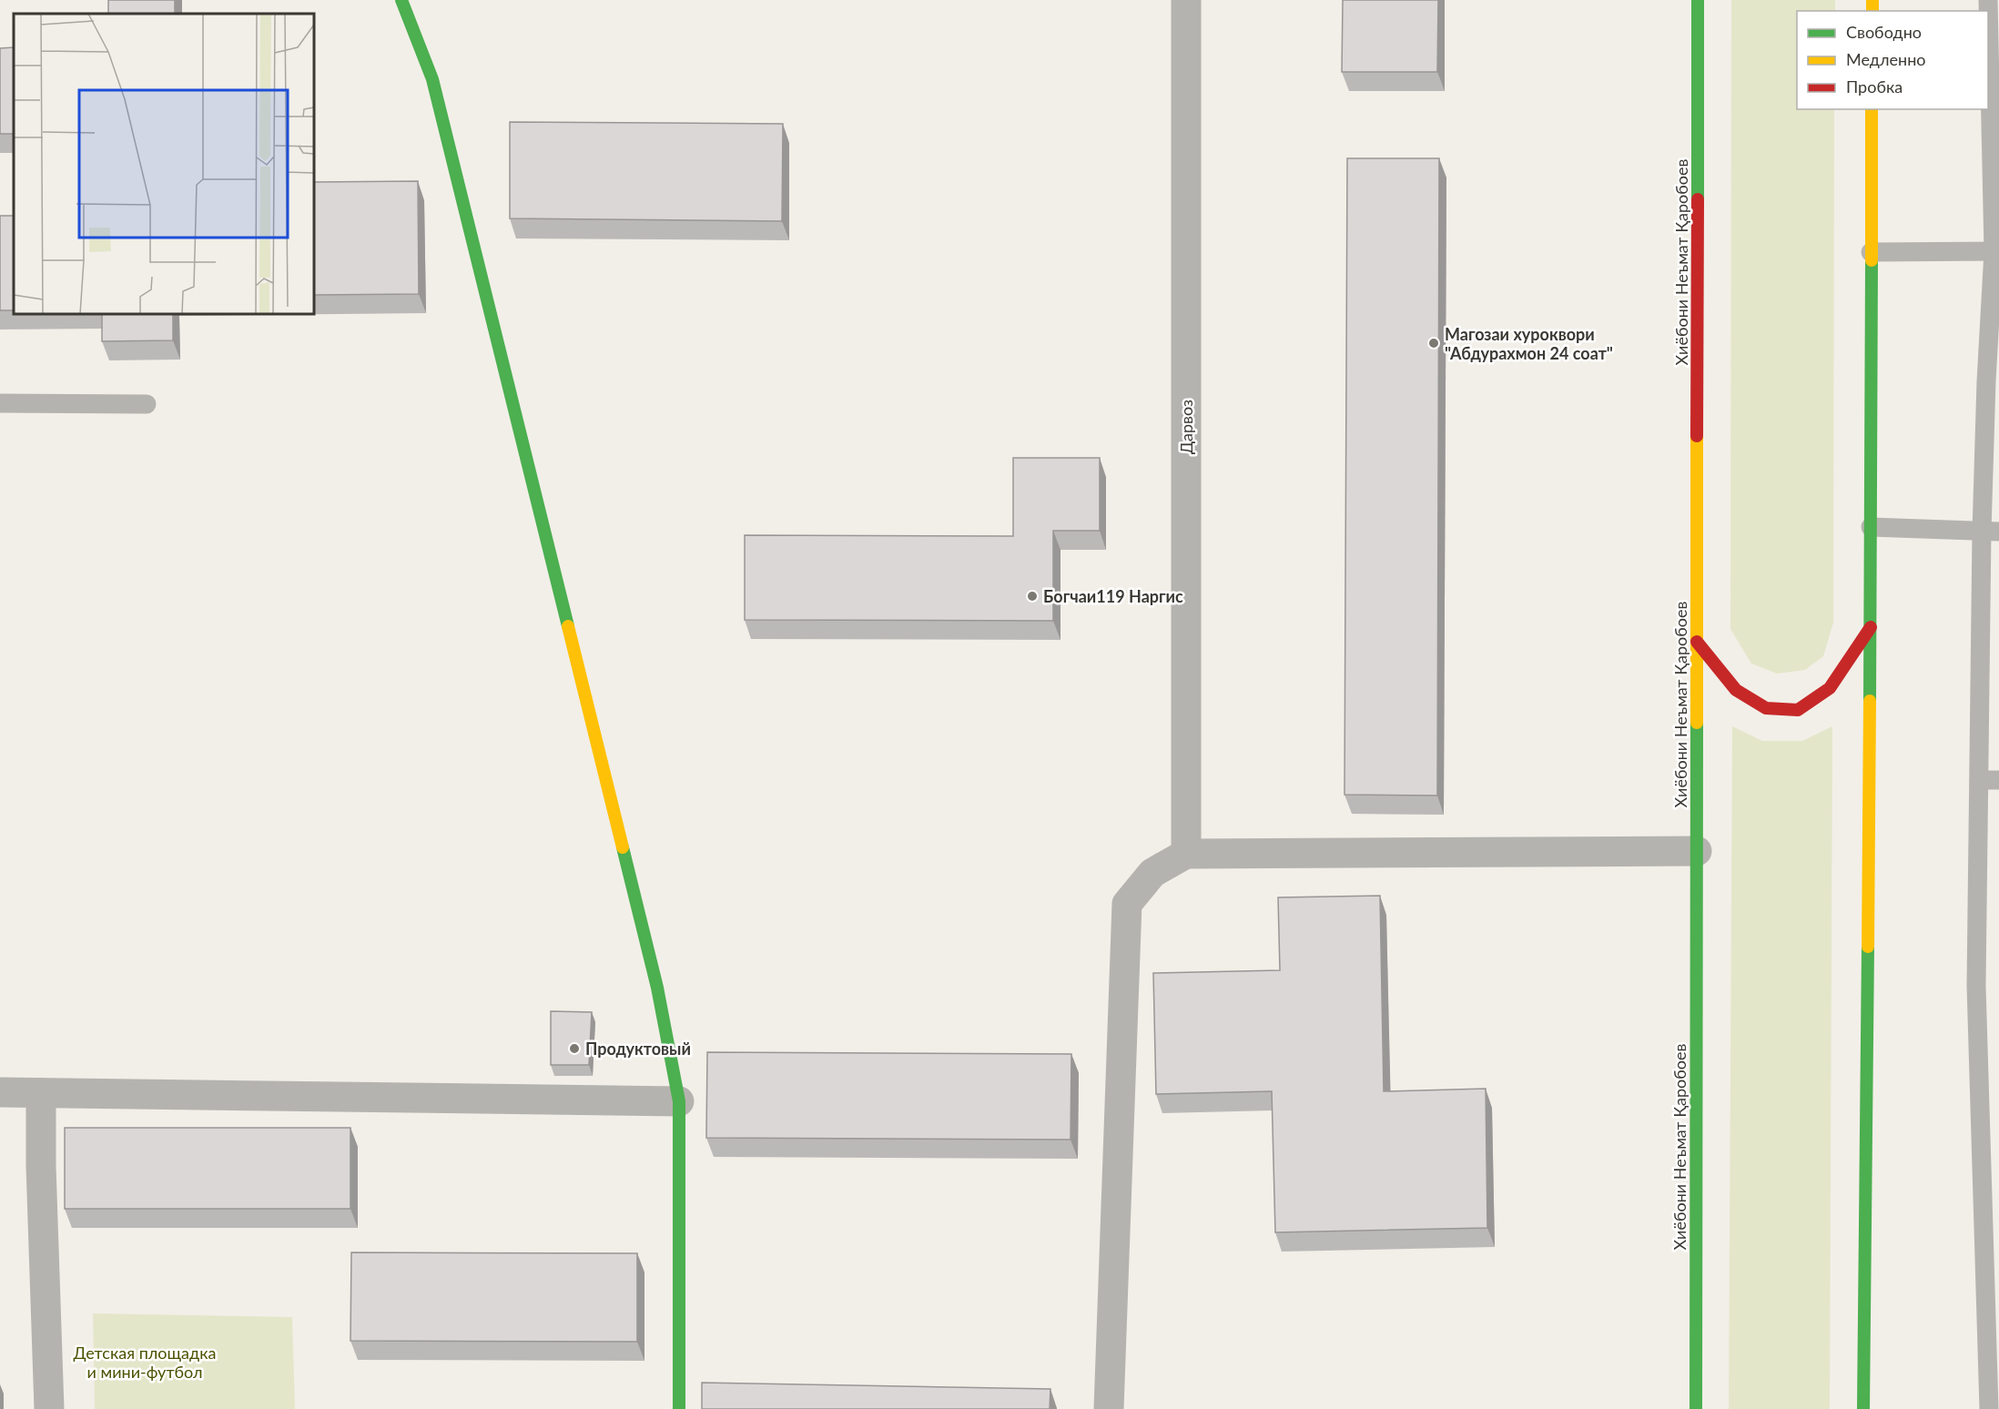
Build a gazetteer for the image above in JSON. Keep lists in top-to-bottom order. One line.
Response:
{"streets":{"main road":["Хиёбони Неъмат Қаробоев"],"street":["Дарвоз"]},"parks":["Детская площадка и мини-футбол"],"places":["Магозаи хуроквори \"Абдурахмон 24 соат\"","Богчаи119 Наргис","Продуктовый"],"legend":["Свободно","Медленно","Пробка"]}
